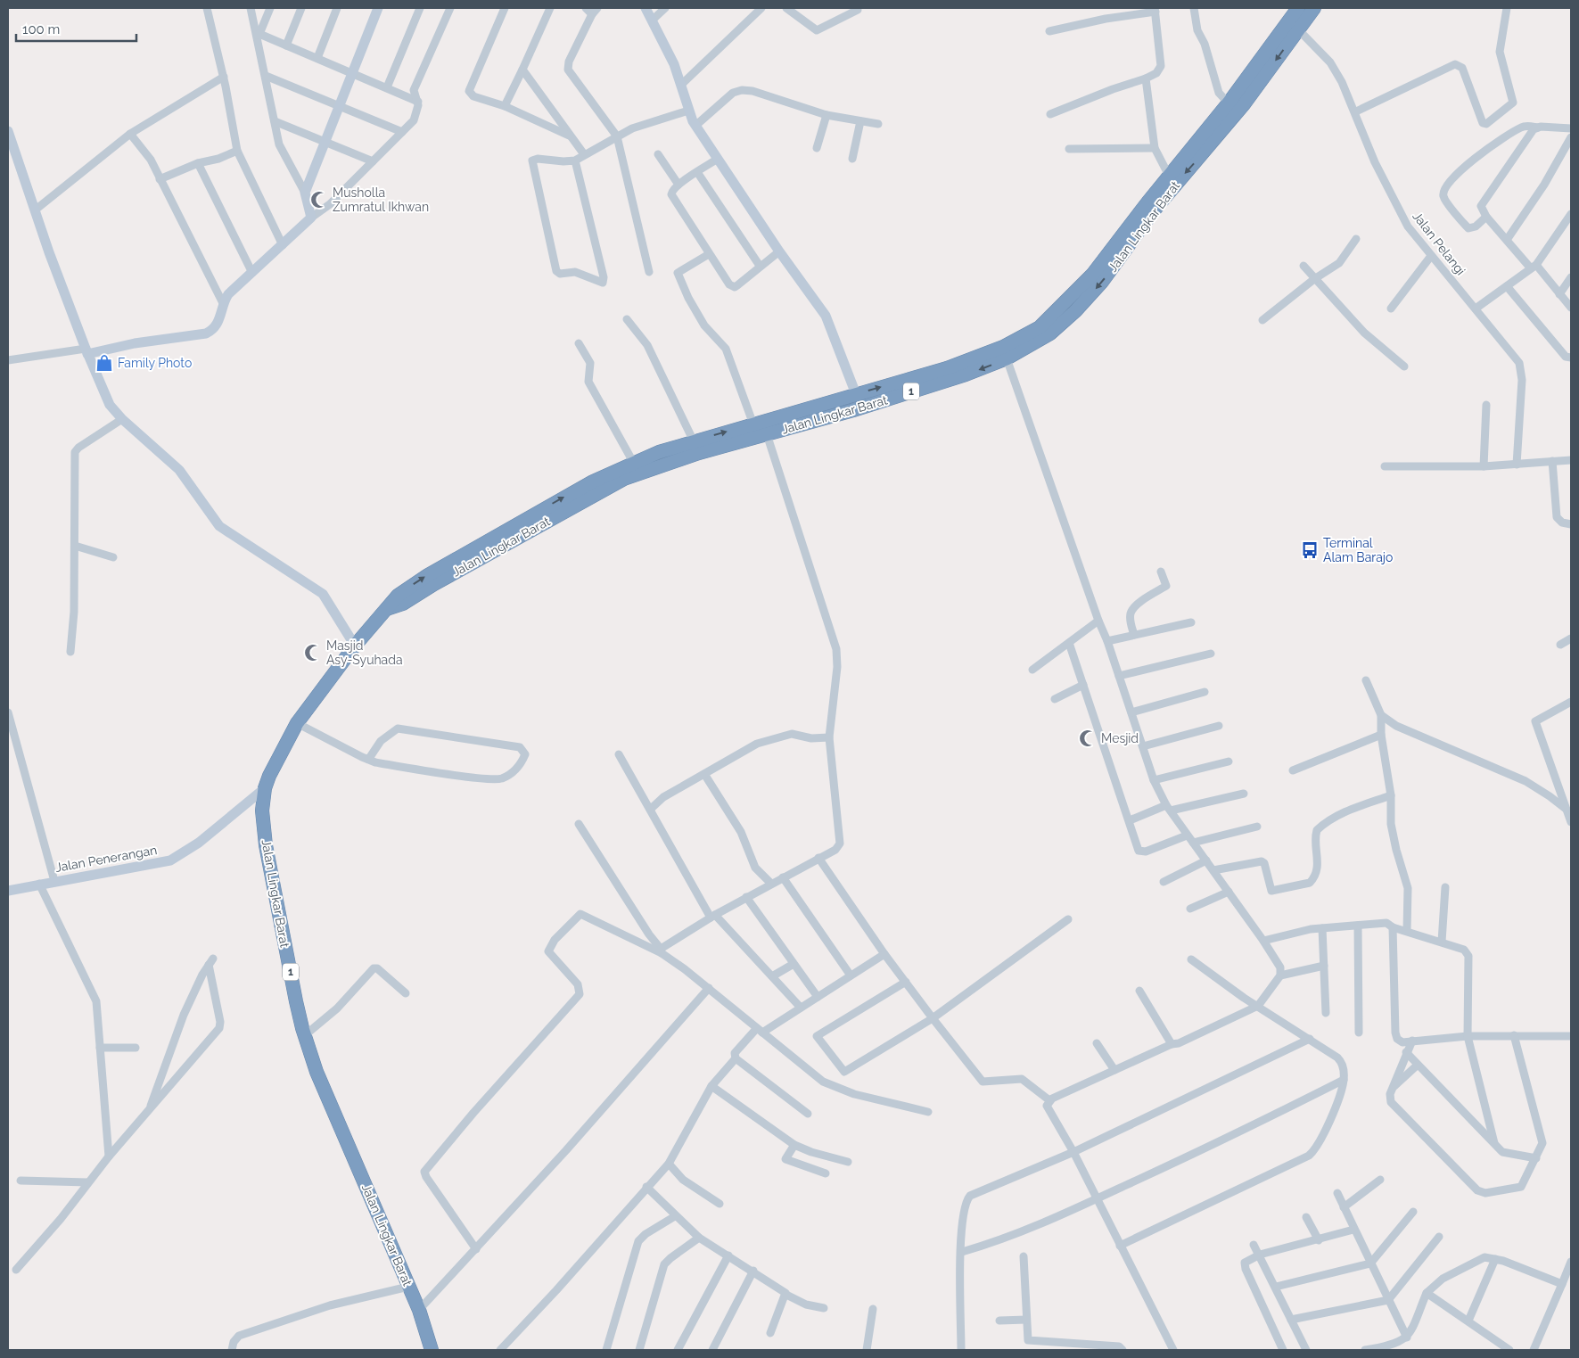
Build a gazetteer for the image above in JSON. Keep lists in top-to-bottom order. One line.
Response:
{"streets":{"highway":["Jalan Lingkar Barat","1"],"street":["Jalan Pelangi","Jalan Penerangan"]},"crossings":[["Jalan Lingkar Barat","Jalan Pelangi"],["Jalan Lingkar Barat","Jalan Penerangan"]],"places":{"mosque":["Musholla Zumratul Ikhwan","Masjid Asy-Syuhada","Mesjid"],"shop":["Family Photo"],"bus stop":["Terminal Alam Barajo"]},"scale_bar":"100 m"}
